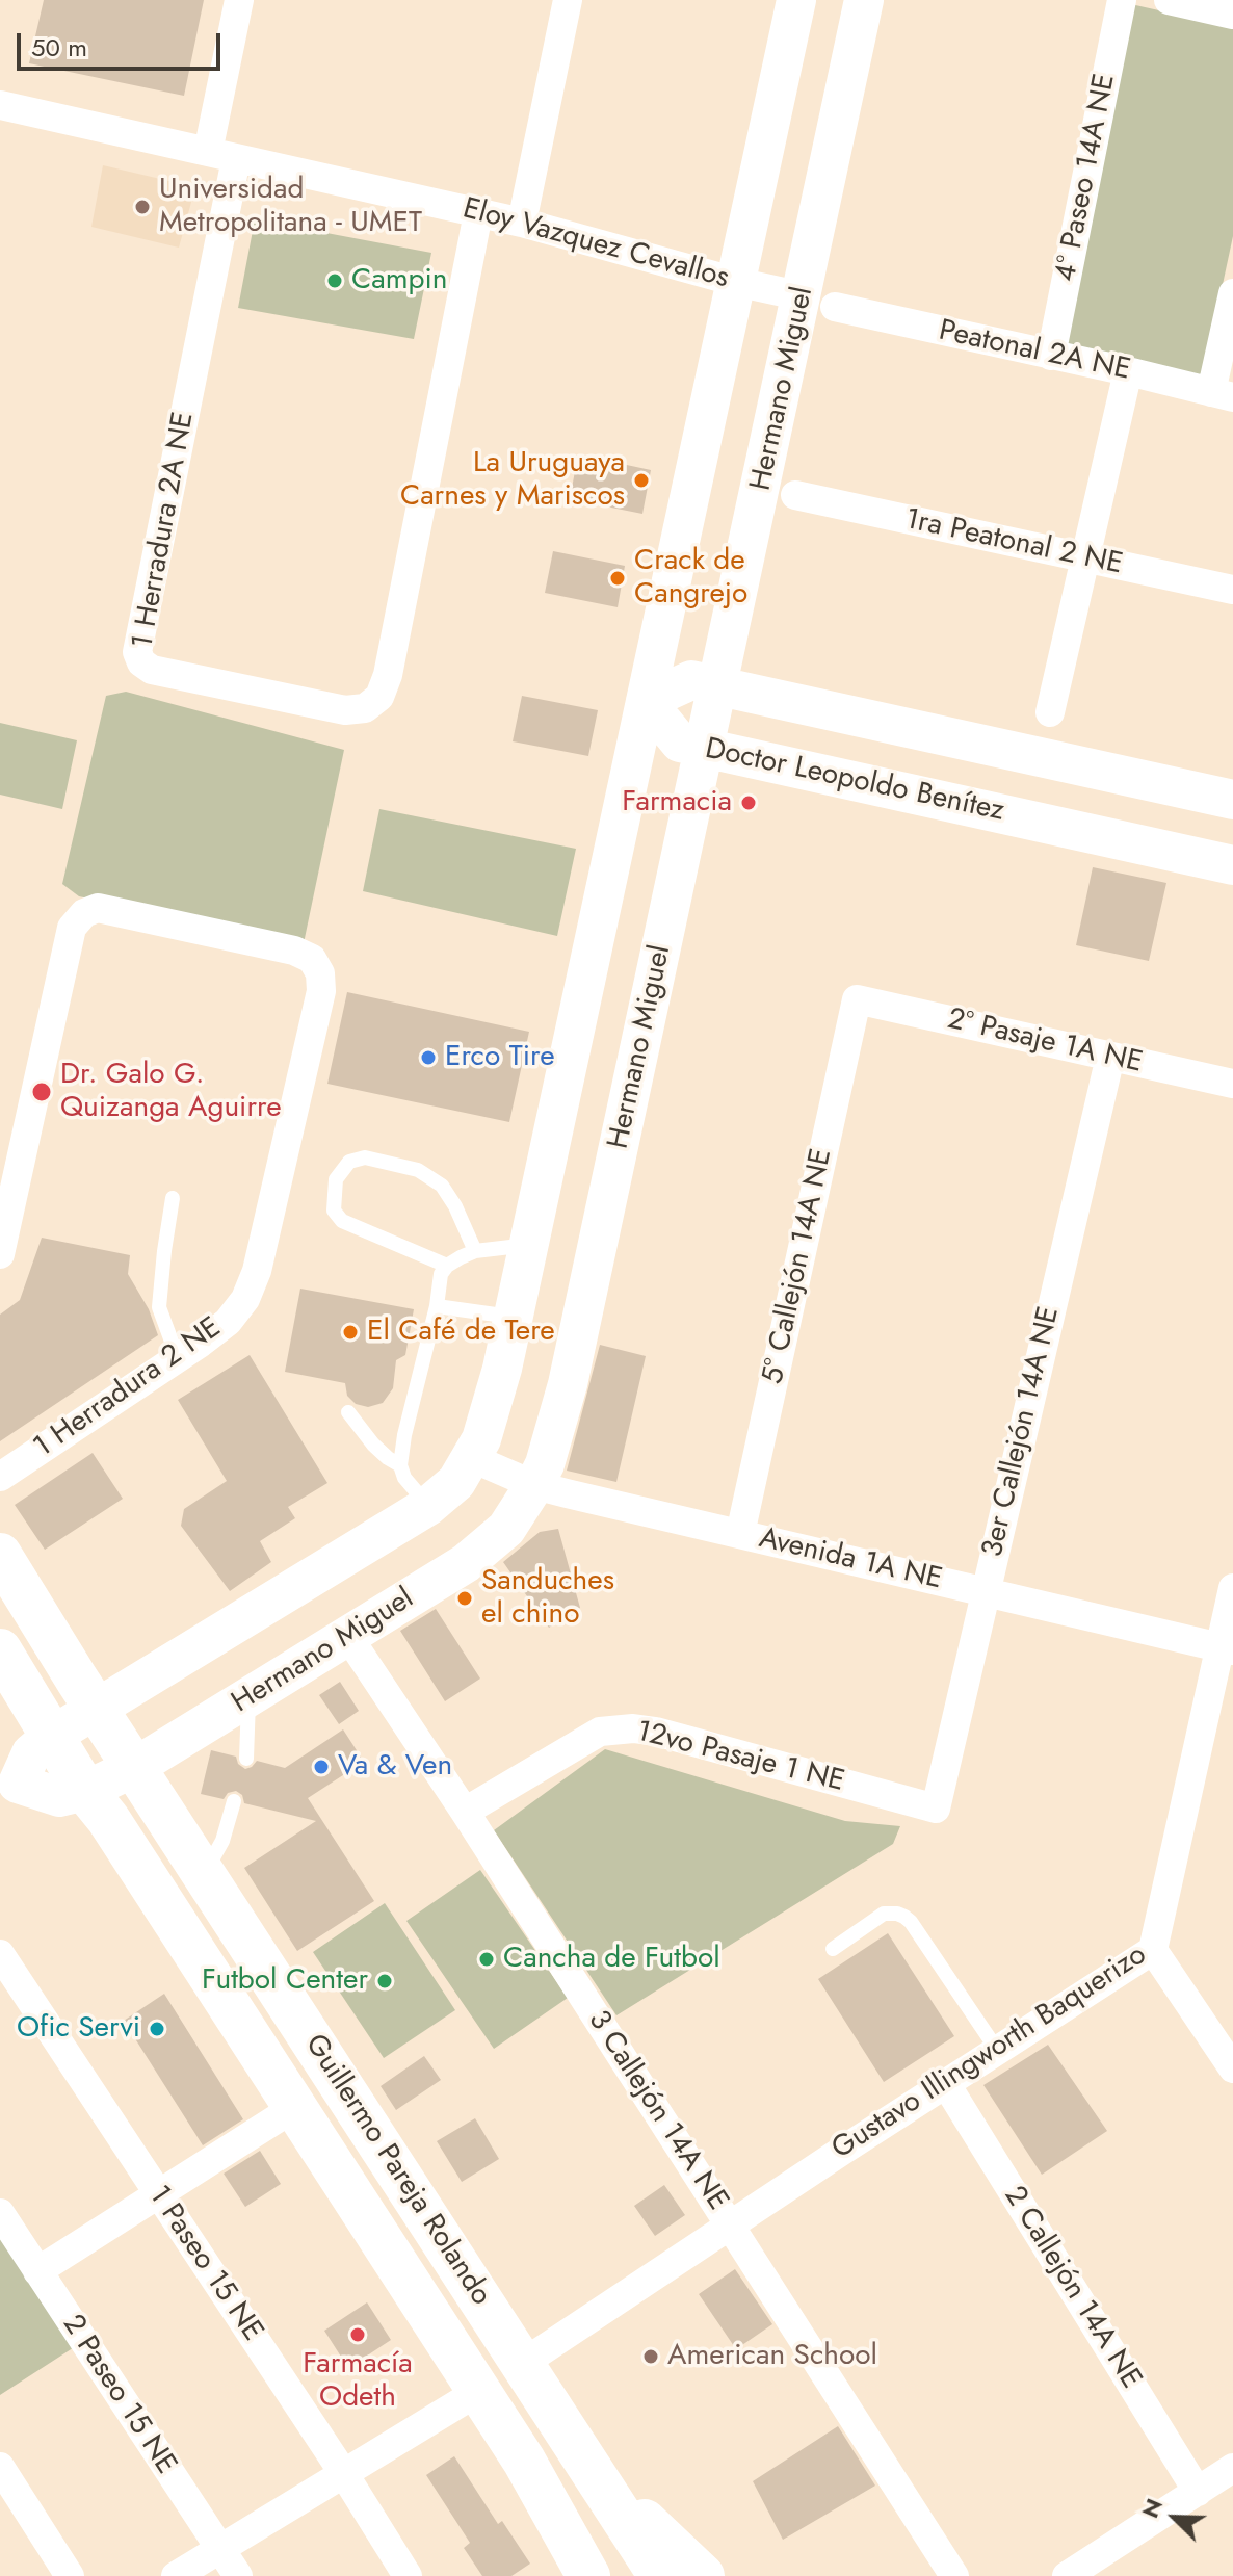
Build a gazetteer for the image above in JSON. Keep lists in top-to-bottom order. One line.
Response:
{"streets":{"main road":["Guillermo Pareja Rolando"],"street":["4° Paseo 14A NE","Eloy Vazquez Cevallos","Peatonal 2A NE","Hermano Miguel","1 Herradura 2A NE","1ra Peatonal 2 NE","Doctor Leopoldo Benítez","2° Pasaje 1A NE","5° Callejón 14A NE","1 Herradura 2 NE","3er Callejón 14A NE","Avenida 1A NE","12vo Pasaje 1 NE","Gustavo Illingworth Baquerizo","3 Callejón 14A NE","1 Paseo 15 NE","2 Callejón 14A NE","2 Paseo 15 NE"]},"crossings":[["4° Paseo 14A NE","Peatonal 2A NE"],["Eloy Vazquez Cevallos","Peatonal 2A NE"],["Eloy Vazquez Cevallos","Hermano Miguel"],["Eloy Vazquez Cevallos","1 Herradura 2A NE"],["Peatonal 2A NE","Hermano Miguel"],["Hermano Miguel","Doctor Leopoldo Benítez"],["Hermano Miguel","Avenida 1A NE"],["Hermano Miguel","Guillermo Pareja Rolando"],["2° Pasaje 1A NE","5° Callejón 14A NE"],["2° Pasaje 1A NE","3er Callejón 14A NE"],["5° Callejón 14A NE","Avenida 1A NE"],["3er Callejón 14A NE","Avenida 1A NE"],["3er Callejón 14A NE","12vo Pasaje 1 NE"],["Avenida 1A NE","Gustavo Illingworth Baquerizo"],["12vo Pasaje 1 NE","3 Callejón 14A NE"],["Gustavo Illingworth Baquerizo","3 Callejón 14A NE"],["Gustavo Illingworth Baquerizo","Guillermo Pareja Rolando"],["Gustavo Illingworth Baquerizo","2 Callejón 14A NE"]],"places":["Universidad Metropolitana - UMET","Campin","La Uruguaya Carnes y Mariscos","Crack de Cangrejo","Farmacia","Erco Tire","Dr. Galo G. Quizanga Aguirre","El Café de Tere","Sanduches el chino","Va & Ven","Cancha de Futbol","Futbol Center","Ofic Servi","Farmacía Odeth","American School"],"scale_bar":"50 m","north":"top left"}
